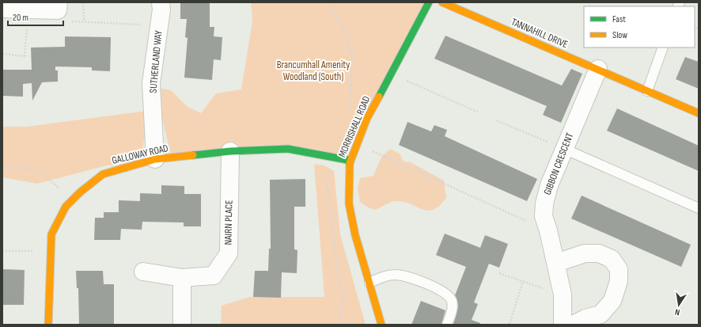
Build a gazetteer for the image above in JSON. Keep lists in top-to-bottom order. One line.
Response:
{"streets":{"street":["TANNAHILL DRIVE","SUTHERLAND WAY","MORRISHALL ROAD","GALLOWAY ROAD","GIBBON CRESCENT","NAIRN PLACE"]},"crossings":[["TANNAHILL DRIVE","GIBBON CRESCENT"],["SUTHERLAND WAY","GALLOWAY ROAD"],["MORRISHALL ROAD","GALLOWAY ROAD"],["GALLOWAY ROAD","NAIRN PLACE"]],"parks":["Brancumhall Amenity Woodland (South)"],"legend":["Fast","Slow"],"scale_bar":"20 m","north":"bottom"}
